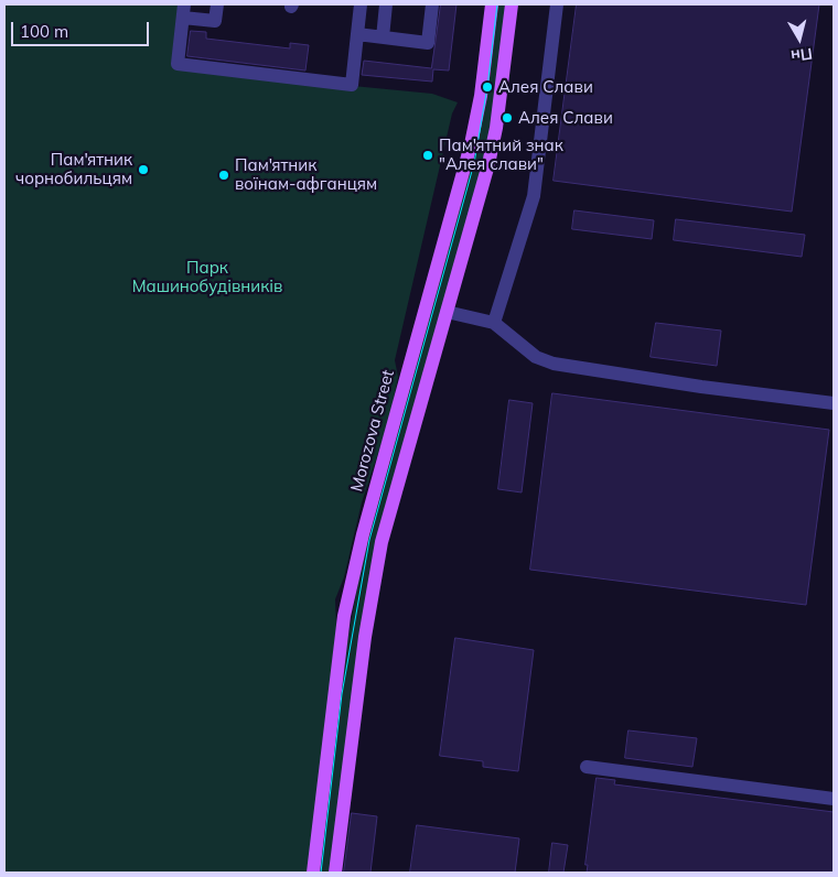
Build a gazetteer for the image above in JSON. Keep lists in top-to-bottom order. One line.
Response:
{"streets":{"main road":["Morozova Street"]},"parks":["Парк Машинобудівників"],"places":["Алея Слави","Aлея Слави","Пам'ятний знак \"Алея слави\"","Пам'ятник чорнобильцям","Пам'ятник воїнам-афганцям"],"scale_bar":"100 m","north":"bottom"}
